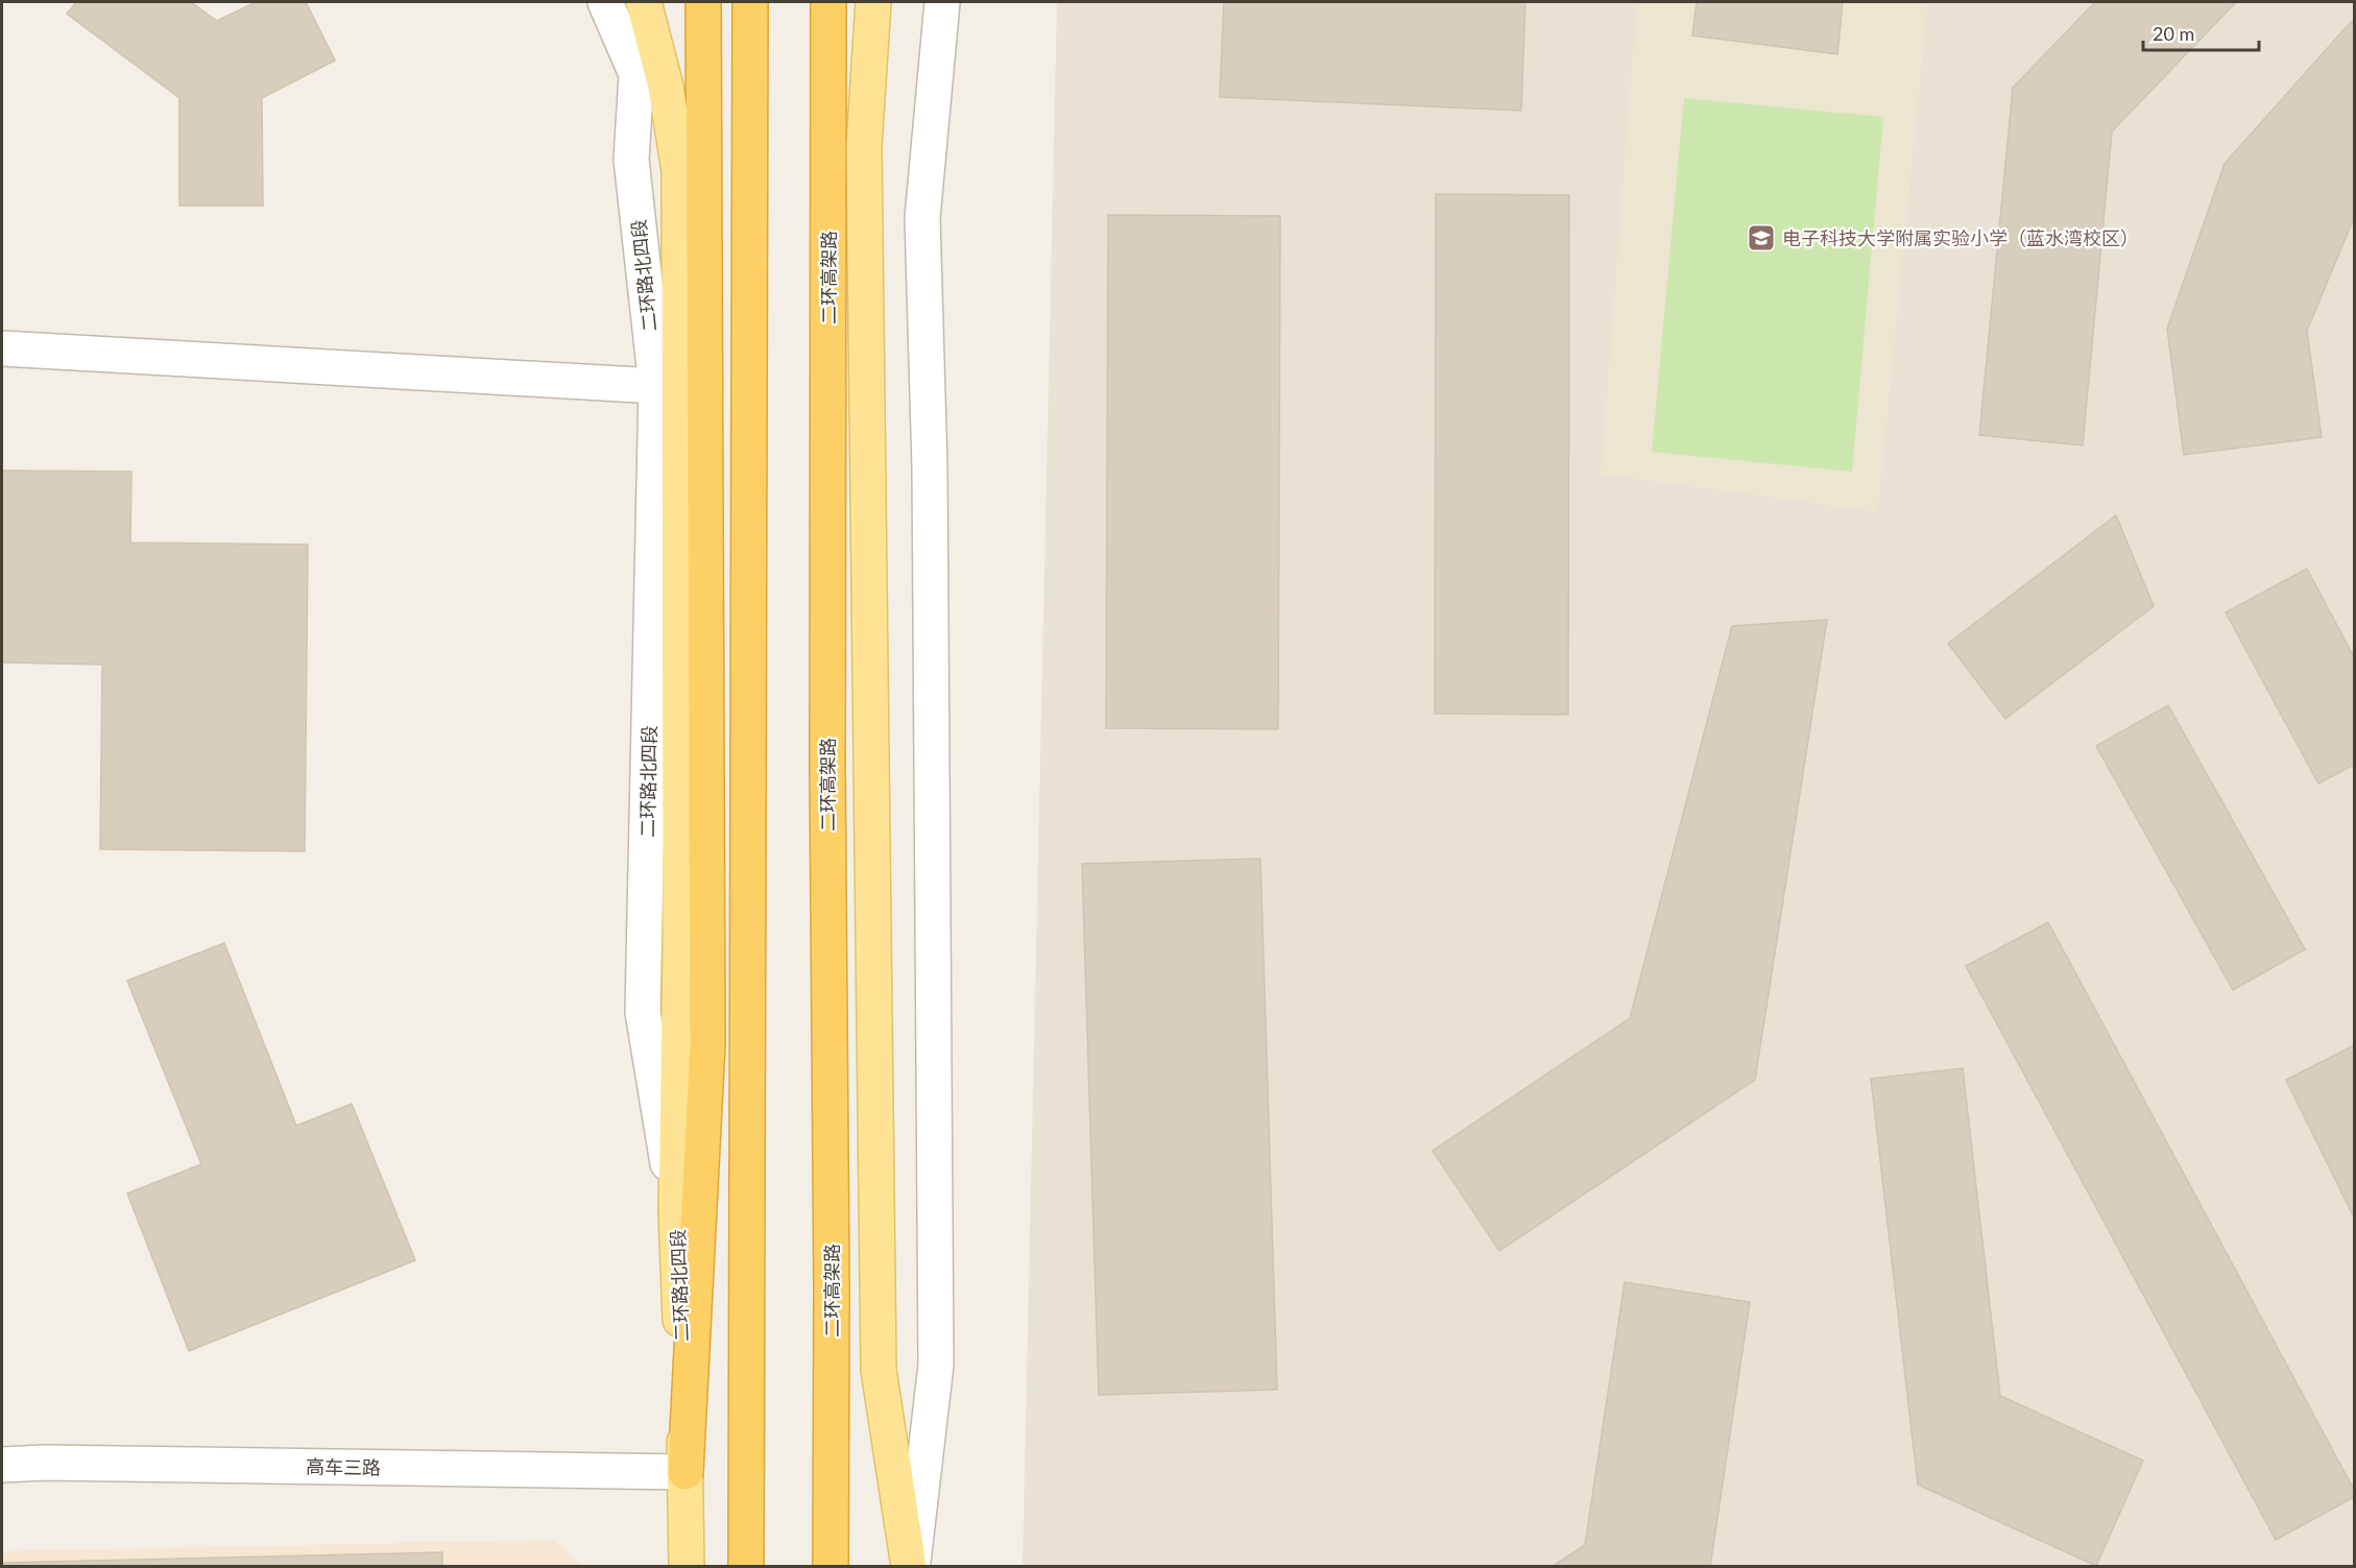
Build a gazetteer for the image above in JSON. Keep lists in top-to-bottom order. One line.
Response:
{"streets":{"highway":["二环高架路"],"main road":["二环路北四段"],"street":["高车三路"]},"crossings":[["二环路北四段","高车三路"]],"places":{"school or university":["电子科技大学附属实验小学（蓝水湾校区）"]},"scale_bar":"20 m"}
